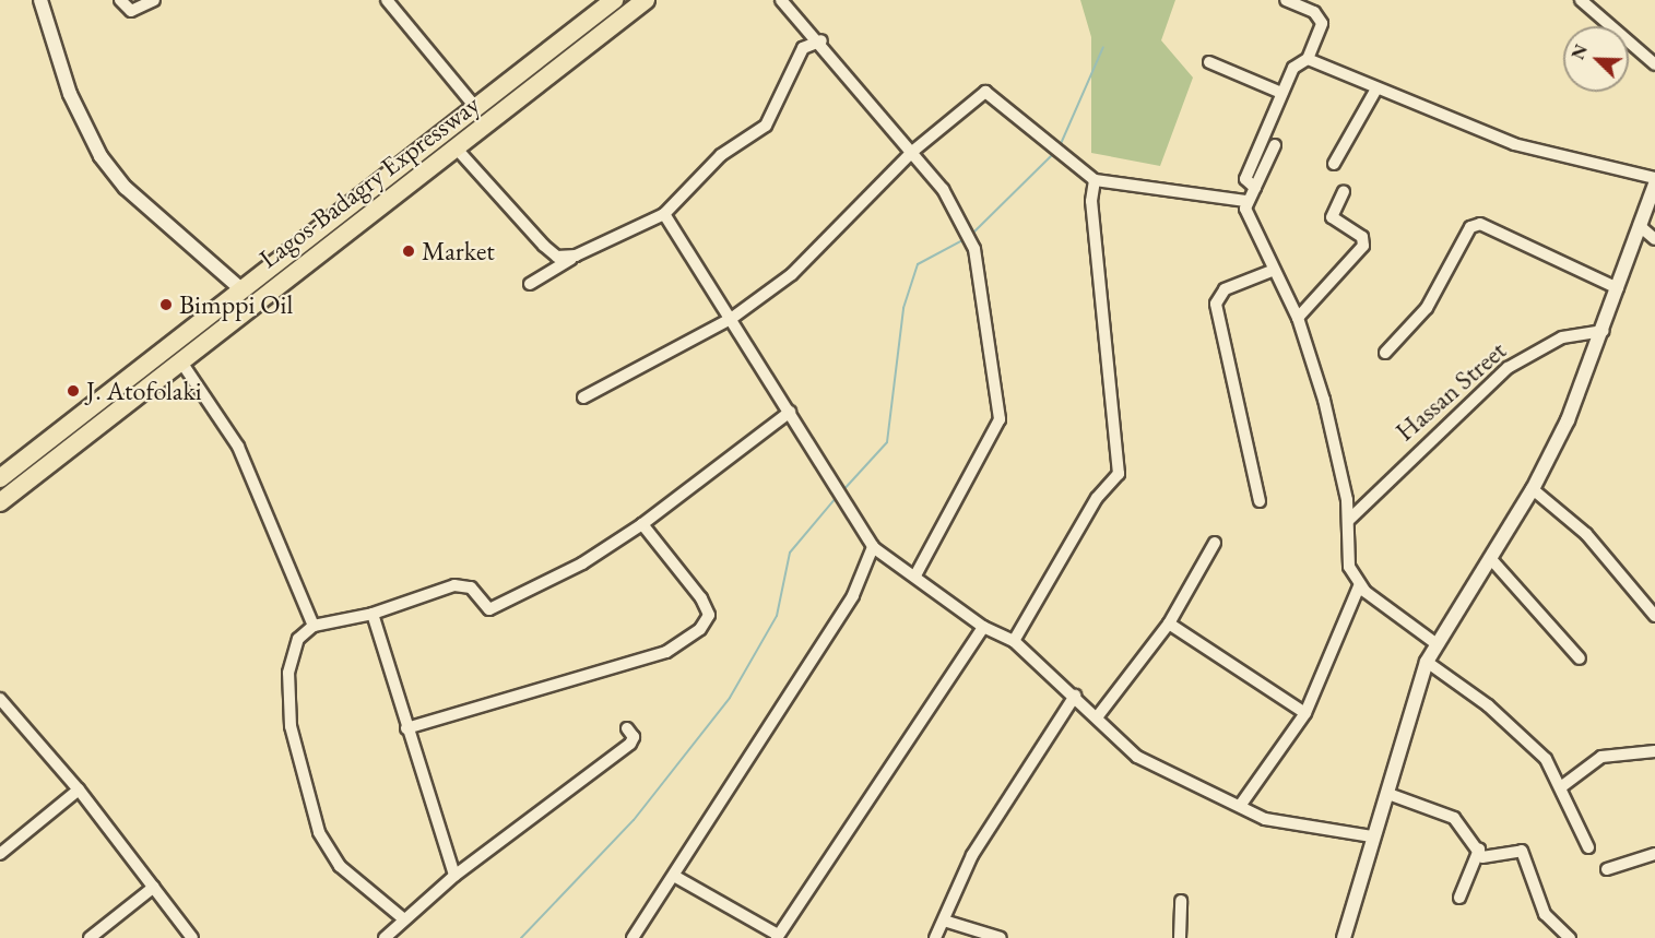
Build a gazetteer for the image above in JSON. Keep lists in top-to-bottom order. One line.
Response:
{"streets":{"highway":["Lagos-Badagry Expressway"],"street":["Hassan Street"]},"places":["Market","Bimppi Oil","J. Atofolaki"],"north":"top left"}
